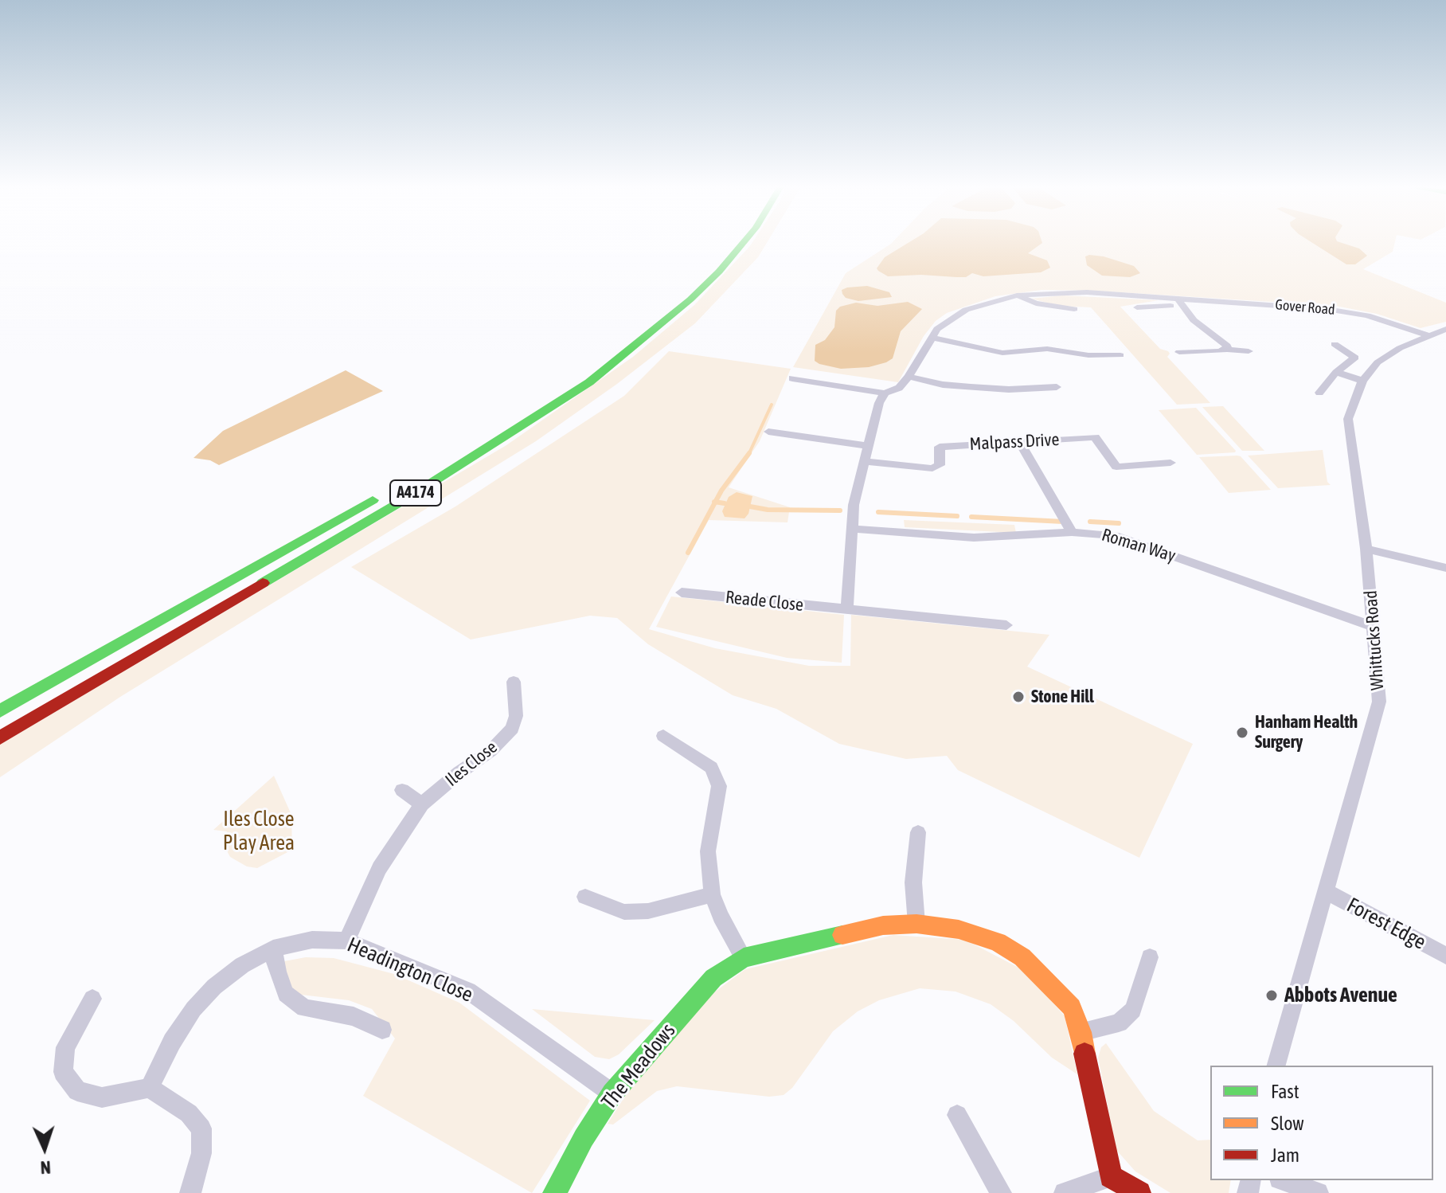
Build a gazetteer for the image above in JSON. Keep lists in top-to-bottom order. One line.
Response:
{"streets":{"main road":["A4174","The Meadows"],"street":["Gover Road","Malpass Drive","Roman Way","Reade Close","Whittucks Road","Iles Close","Forest Edge","Headington Close"]},"crossings":[["Gover Road","Whittucks Road"],["Roman Way","Whittucks Road"],["Whittucks Road","Forest Edge"],["Iles Close","Headington Close"],["Headington Close","The Meadows"]],"parks":["Iles Close Play Area"],"places":["Stone Hill","Hanham Health Surgery","Abbots Avenue"],"legend":["Fast","Slow","Jam"],"north":"bottom"}
